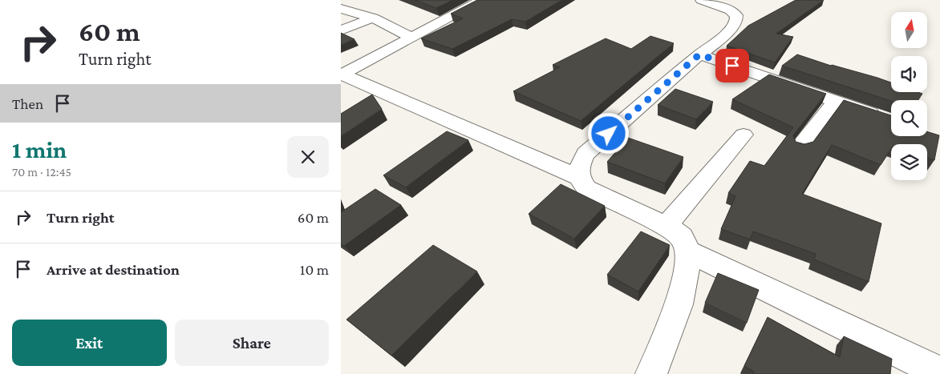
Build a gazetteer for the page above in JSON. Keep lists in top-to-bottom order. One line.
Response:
{"north":"top","page":{"turn":["60 m","Turn right"],"then":"Then","heading":["1 min","70 m · 12:45"],"list":[{"name":"Turn right","value":"60 m"},{"name":"Arrive at destination","value":"10 m"}],"buttons":["Exit","Share"]}}
